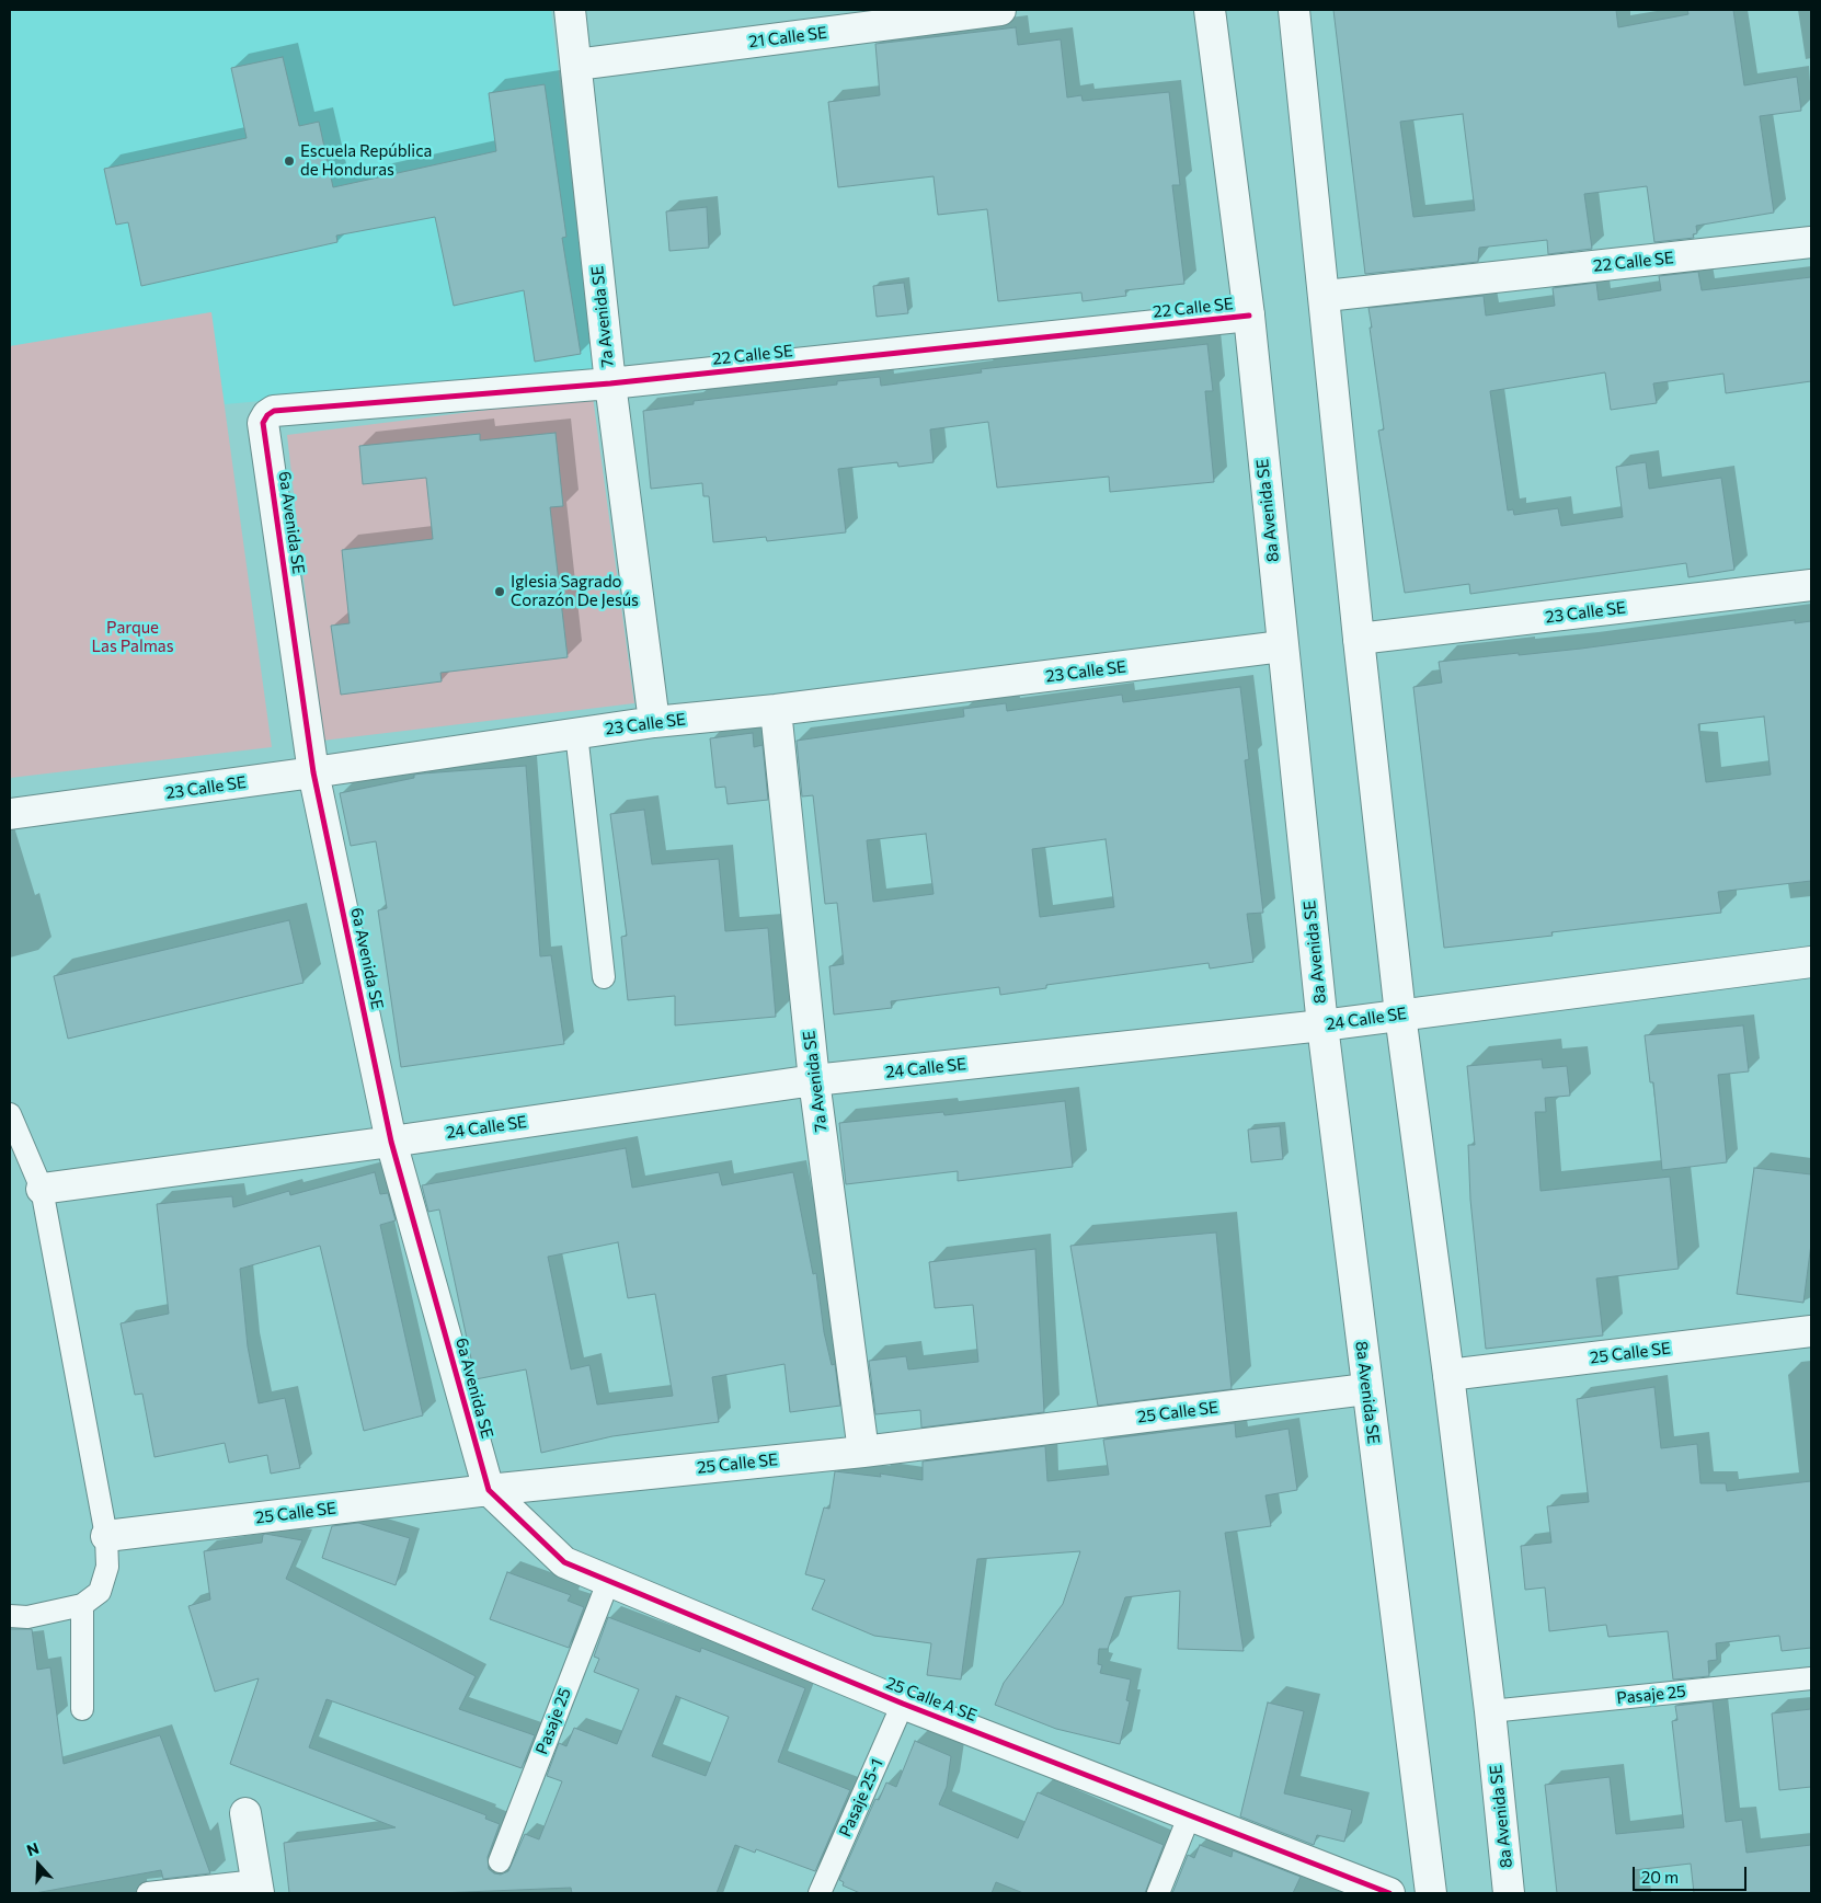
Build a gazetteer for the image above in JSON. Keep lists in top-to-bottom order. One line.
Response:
{"streets":{"street":["21 Calle SE","22 Calle SE","7a Avenida SE","8a Avenida SE","6a Avenida SE","23 Calle SE","24 Calle SE","25 Calle SE","25 Calle A SE"],"lane":["Pasaje 25","Pasaje 25-1"]},"crossings":[["21 Calle SE","7a Avenida SE"],["22 Calle SE","7a Avenida SE"],["22 Calle SE","8a Avenida SE"],["22 Calle SE","6a Avenida SE"],["7a Avenida SE","23 Calle SE"],["7a Avenida SE","24 Calle SE"],["7a Avenida SE","25 Calle SE"],["8a Avenida SE","23 Calle SE"],["8a Avenida SE","24 Calle SE"],["8a Avenida SE","25 Calle SE"],["8a Avenida SE","Pasaje 25"],["6a Avenida SE","23 Calle SE"],["6a Avenida SE","24 Calle SE"],["6a Avenida SE","25 Calle SE"],["6a Avenida SE","25 Calle A SE"],["25 Calle SE","25 Calle A SE"],["Pasaje 25","25 Calle A SE"],["25 Calle A SE","Pasaje 25-1"]],"parks":["Parque Las Palmas"],"places":["Escuela República de Honduras","Iglesia Sagrado Corazón De Jesús"],"scale_bar":"20 m","north":"top"}
